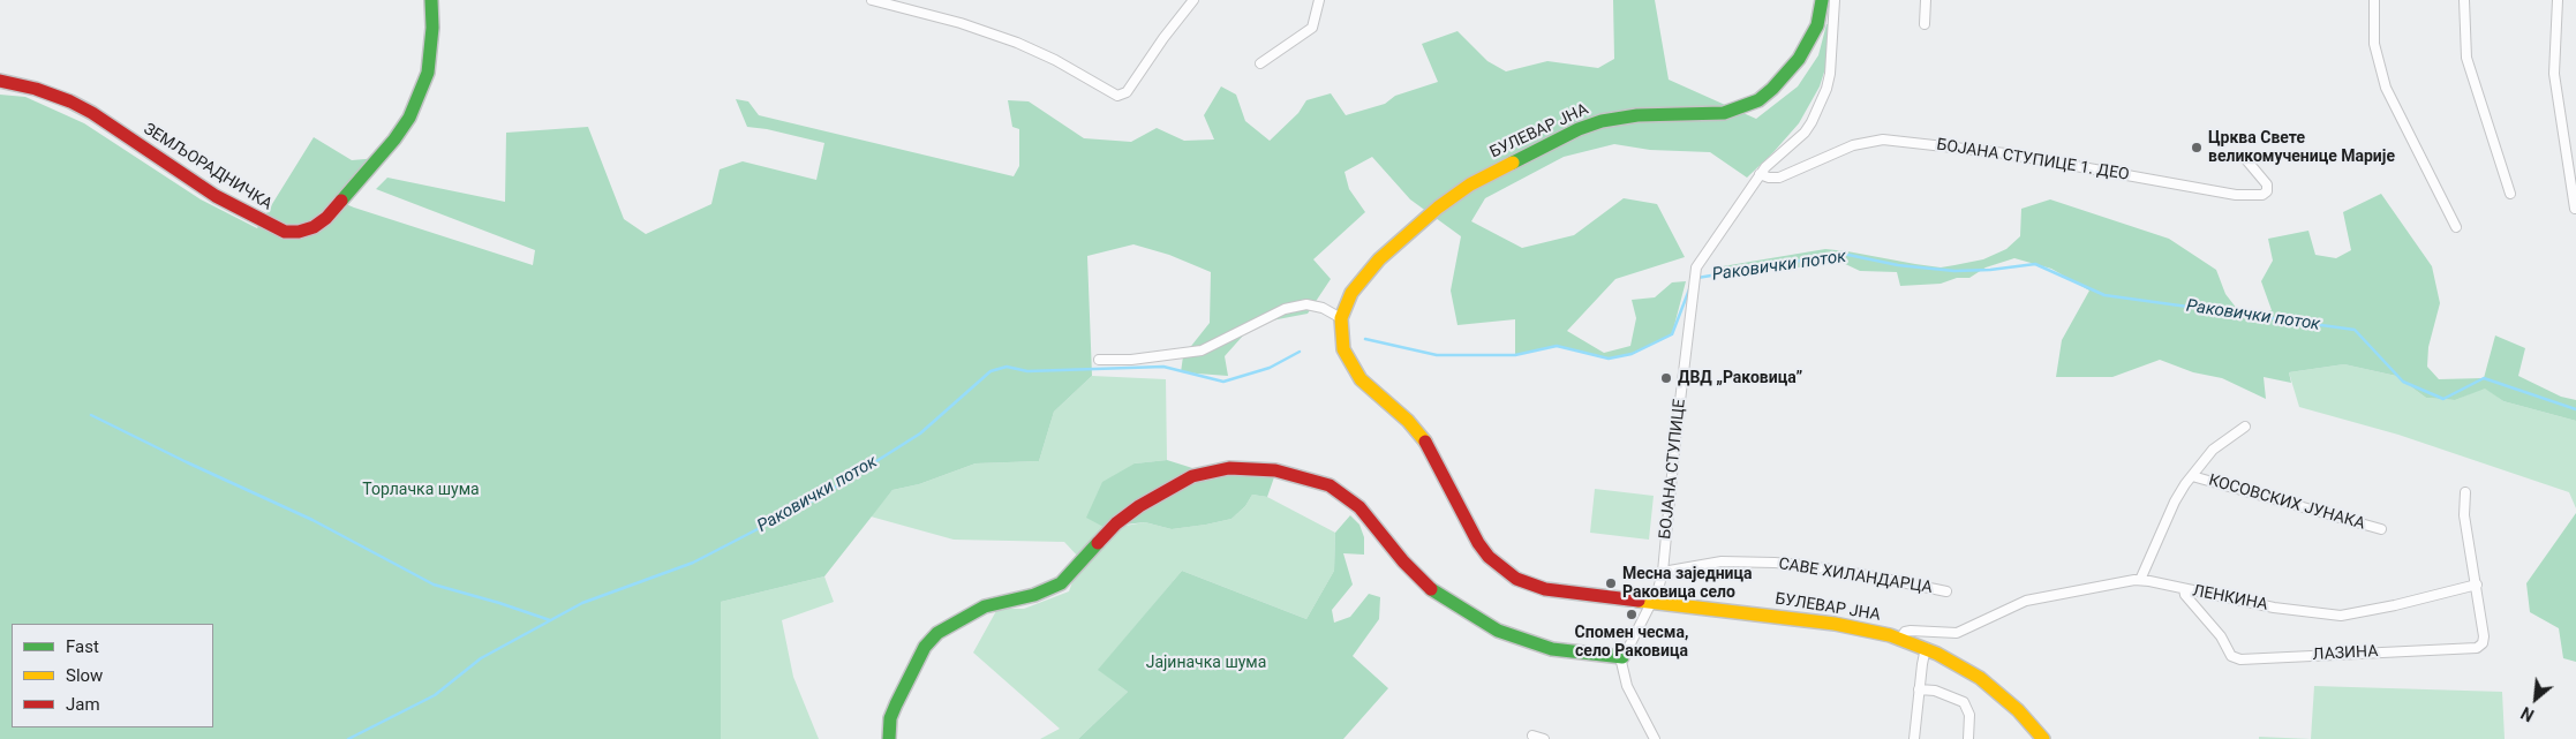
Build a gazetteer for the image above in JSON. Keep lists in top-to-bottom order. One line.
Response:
{"streets":{"street":["БУЛЕВАР ЈНА","БОЈАНА СТУПИЦЕ 1. ДЕО","ЗЕМЉОРАДНИЧКА","БОЈАНА СТУПИЦЕ","КОСОВСКИХ ЈУНАКА","САВЕ ХИЛАНДАРЦА","ЛЕНКИНА","ЛАЗИНА"]},"crossings":[["БУЛЕВАР ЈНА","БОЈАНА СТУПИЦЕ"],["БУЛЕВАР ЈНА","ЛЕНКИНА"],["БОЈАНА СТУПИЦЕ 1. ДЕО","БОЈАНА СТУПИЦЕ"],["БОЈАНА СТУПИЦЕ","САВЕ ХИЛАНДАРЦА"],["КОСОВСКИХ ЈУНАКА","ЛЕНКИНА"],["ЛЕНКИНА","ЛАЗИНА"]],"water":["Раковички поток"],"parks":["Торлачка шума","Јајиначка шума"],"places":["Црква Свете великомученице Марије","ДВД „Раковица”","Месна заједница Раковица село","Спомен чесма, село Раковица"],"legend":["Fast","Slow","Jam"],"north":"bottom left"}
